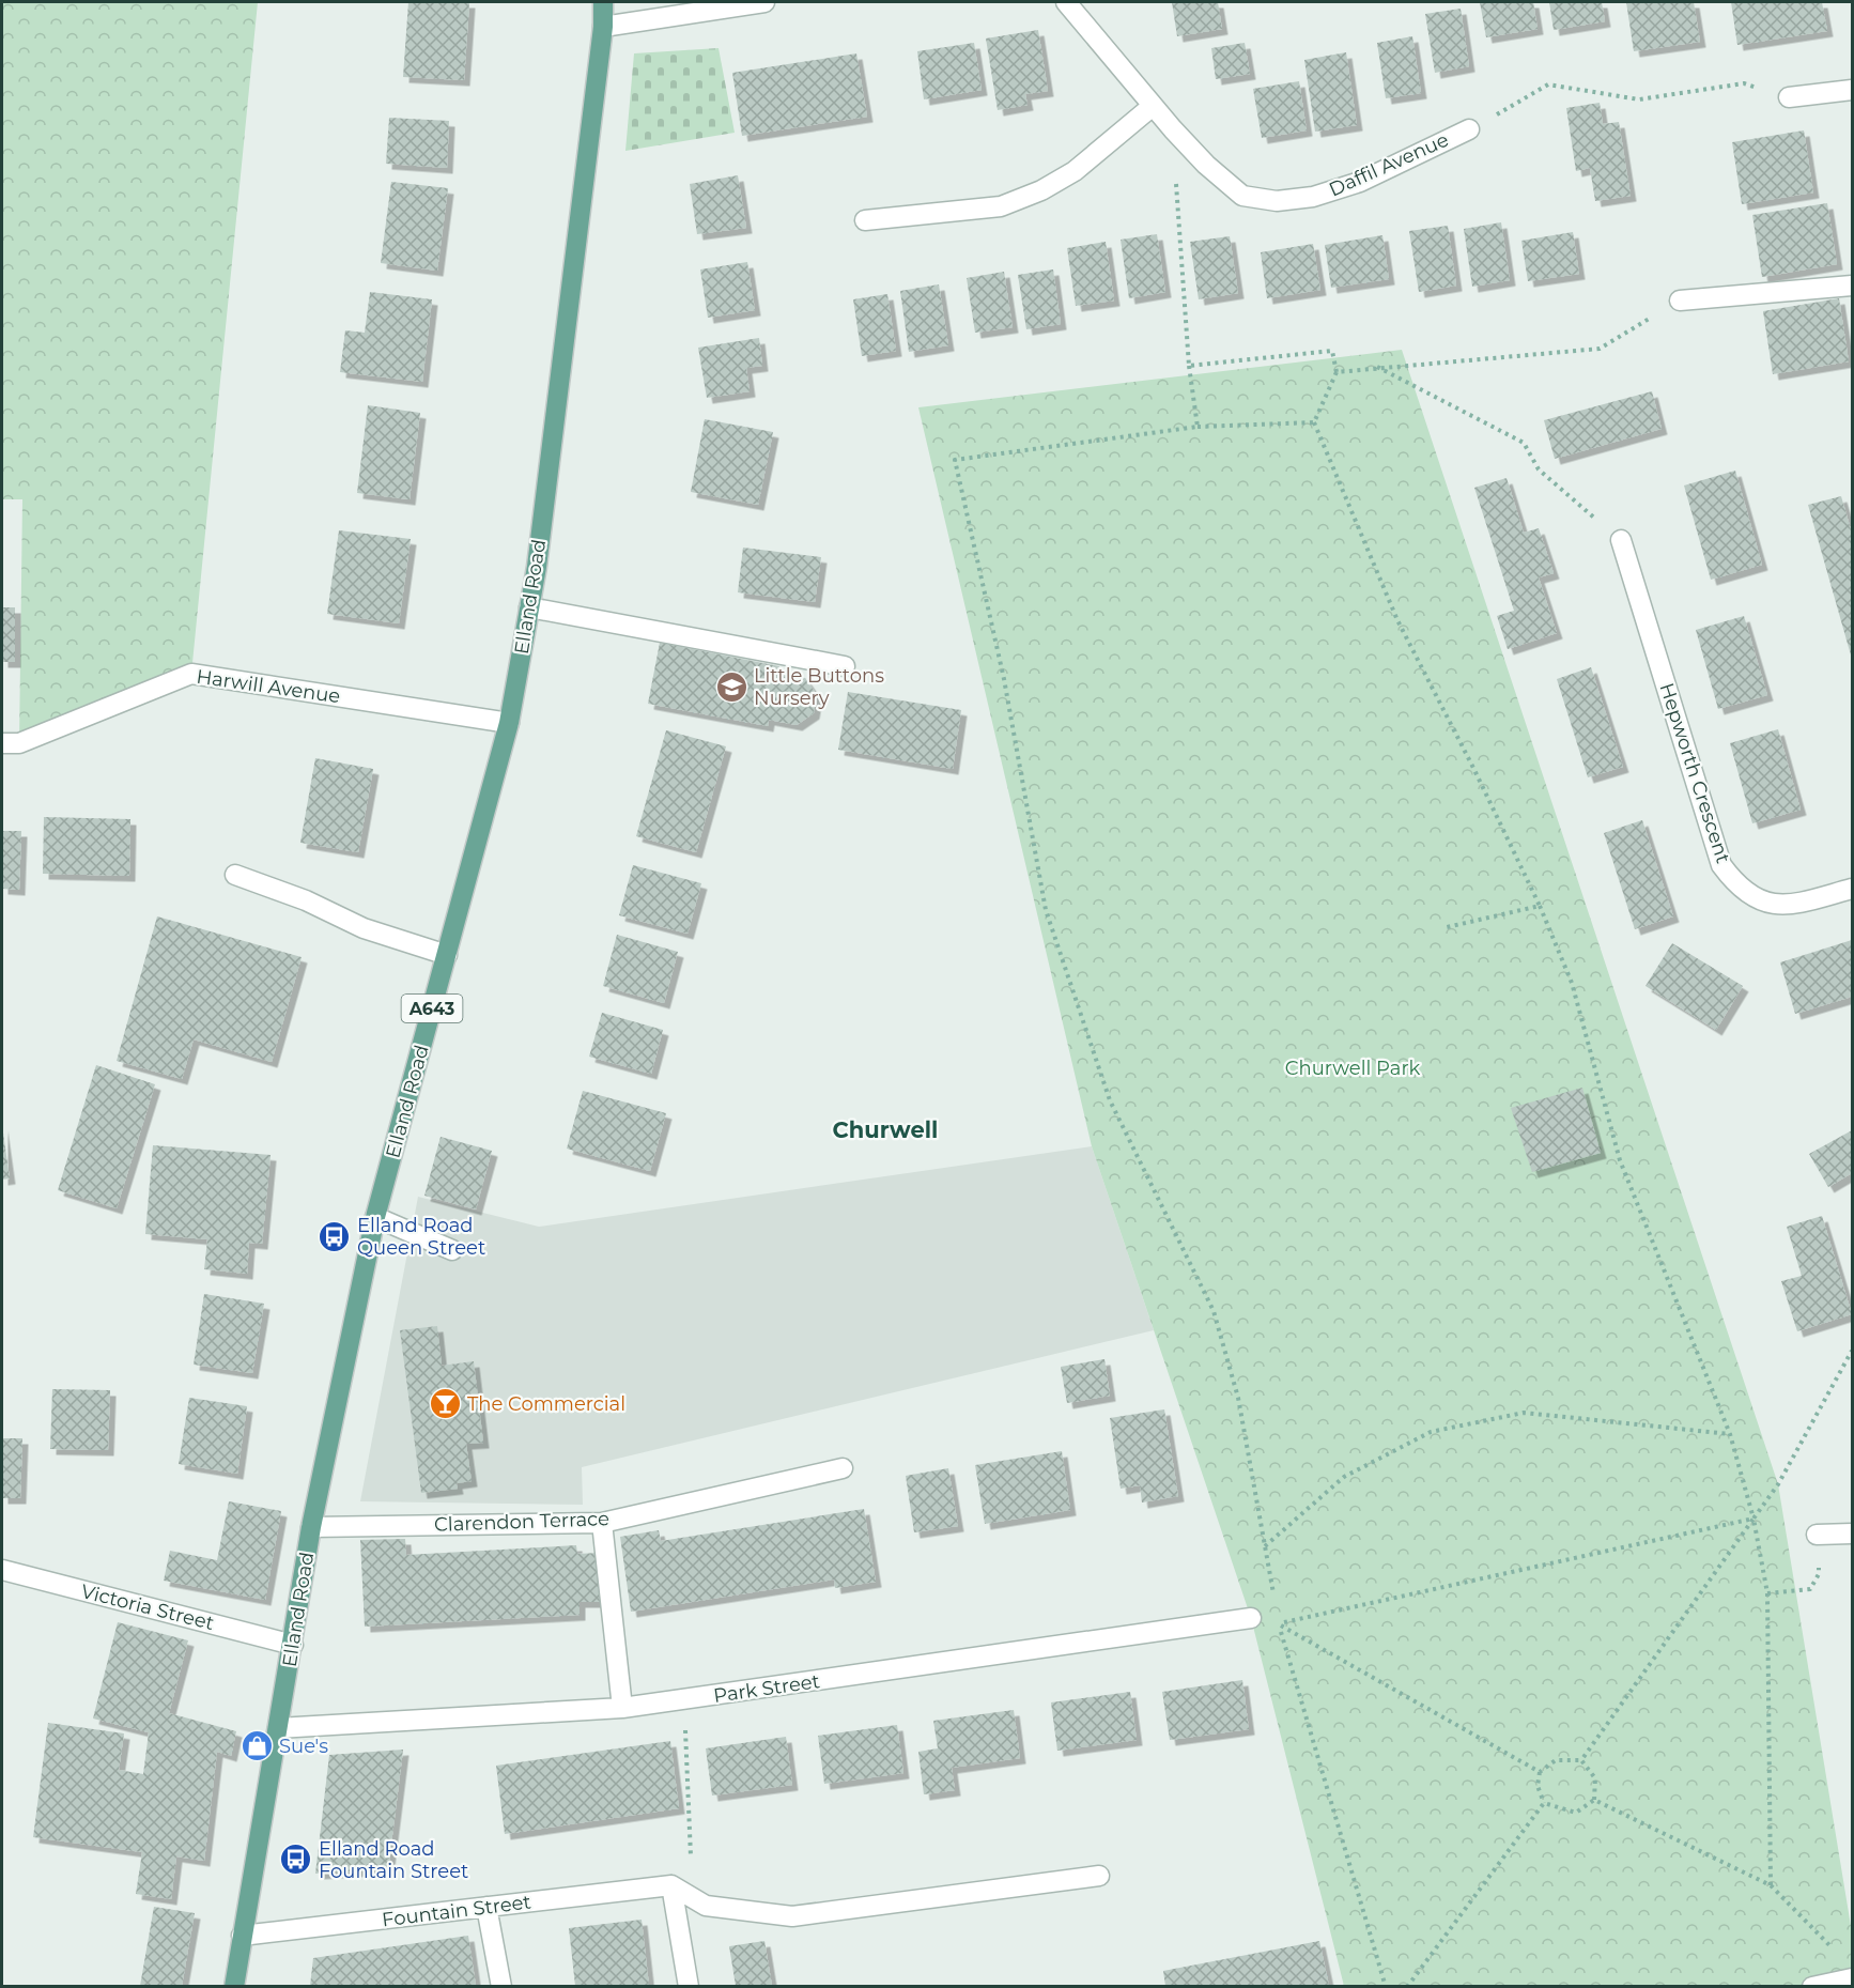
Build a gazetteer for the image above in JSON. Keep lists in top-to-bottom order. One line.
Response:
{"streets":{"main road":["Elland Road","A643"],"street":["Daffil Avenue","Harwill Avenue","Hepworth Crescent","Clarendon Terrace","Victoria Street","Park Street","Fountain Street"]},"crossings":[["Elland Road","Harwill Avenue"],["Elland Road","A643"],["Elland Road","Clarendon Terrace"],["Elland Road","Victoria Street"],["Elland Road","Park Street"],["Elland Road","Fountain Street"]],"districts":["Churwell"],"parks":["Churwell Park"],"places":{"school or university":["Little Buttons Nursery"],"bus stop":["Elland Road Queen Street","Elland Road Fountain Street"],"bar":["The Commercial"],"shop":["Sue's"]}}
